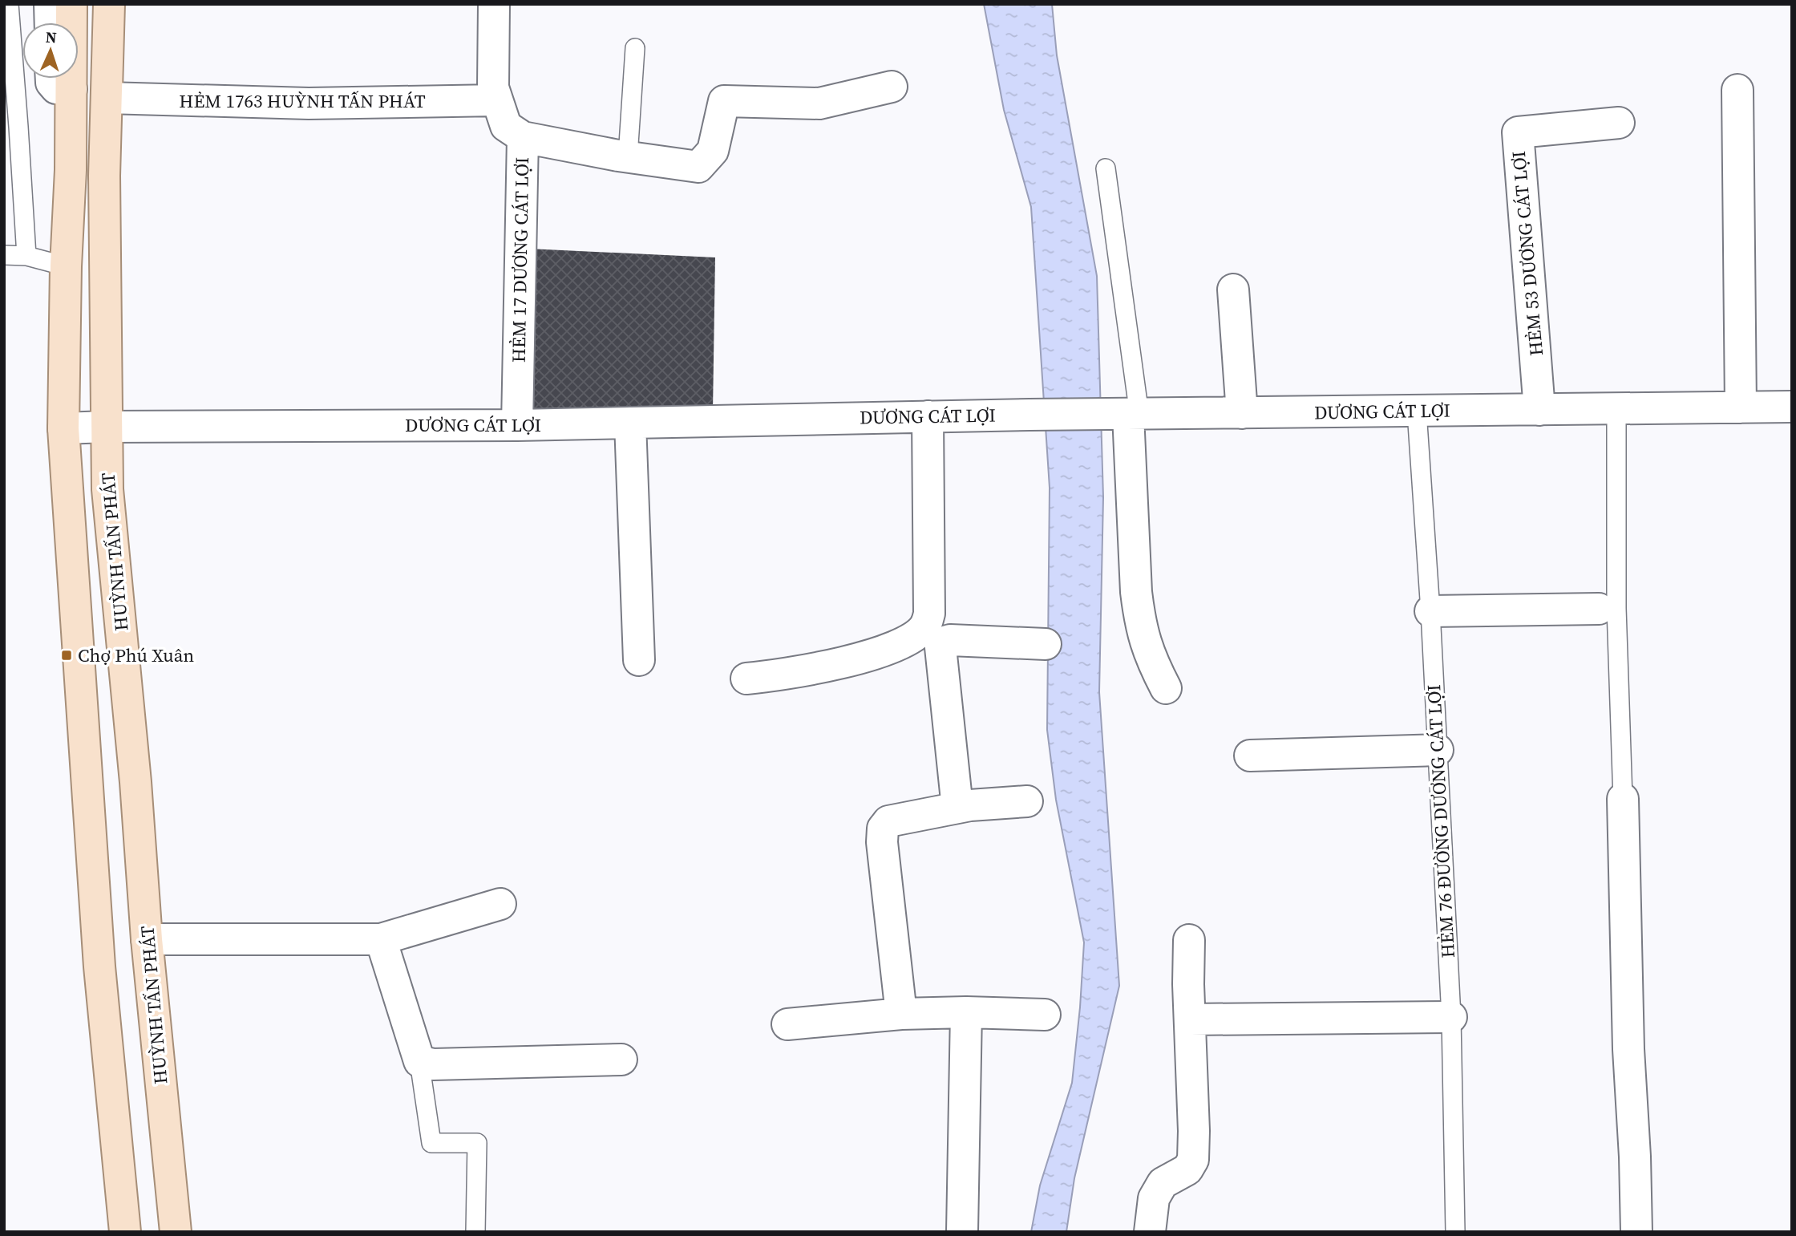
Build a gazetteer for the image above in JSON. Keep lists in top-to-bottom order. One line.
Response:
{"streets":{"main road":["HUỲNH TẤN PHÁT"],"street":["HẺM 1763 HUỲNH TẤN PHÁT","HẺM 53 DƯƠNG CÁT LỢI","HẺM 17 DƯƠNG CÁT LỢI","DƯƠNG CÁT LỢI"],"lane":["HẺM 76 ĐƯỜNG DƯƠNG CÁT LỢI"]},"crossings":[["HẺM 1763 HUỲNH TẤN PHÁT","HẺM 17 DƯƠNG CÁT LỢI"],["HẺM 1763 HUỲNH TẤN PHÁT","HUỲNH TẤN PHÁT"],["HẺM 53 DƯƠNG CÁT LỢI","DƯƠNG CÁT LỢI"],["HẺM 17 DƯƠNG CÁT LỢI","DƯƠNG CÁT LỢI"],["DƯƠNG CÁT LỢI","HUỲNH TẤN PHÁT"],["DƯƠNG CÁT LỢI","HẺM 76 ĐƯỜNG DƯƠNG CÁT LỢI"]],"places":{"transit":["Chợ Phú Xuân"]},"north":"top"}
